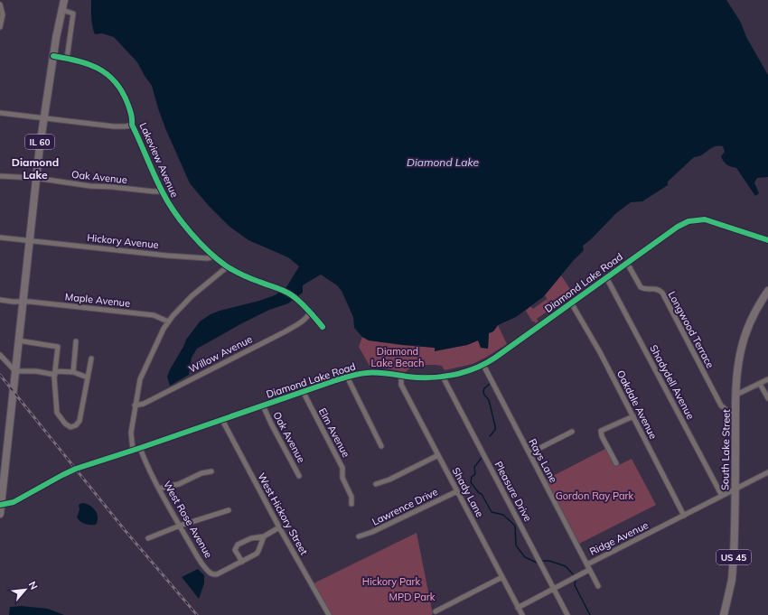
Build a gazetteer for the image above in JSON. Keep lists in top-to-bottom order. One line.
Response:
{"streets":{"main road":["IL 60","South Lake Street","US 45"],"street":["Lakeview Avenue","Oak Avenue","Hickory Avenue","Diamond Lake Road","Maple Avenue","Longwood Terrace","Willow Avenue","Shadydell Avenue","Oakdale Avenue","Elm Avenue","Rays Lane","Pleasure Drive","Shady Lane","Lawrence Drive","West Hickory Street","West Rose Avenue","Ridge Avenue"]},"crossings":[["IL 60","Lakeview Avenue"],["IL 60","Oak Avenue"],["IL 60","Hickory Avenue"],["IL 60","Diamond Lake Road"],["IL 60","Maple Avenue"],["Lakeview Avenue","Oak Avenue"],["Lakeview Avenue","Hickory Avenue"],["Lakeview Avenue","Willow Avenue"],["Oak Avenue","Diamond Lake Road"],["Diamond Lake Road","Longwood Terrace"],["Diamond Lake Road","Shadydell Avenue"],["Diamond Lake Road","Oakdale Avenue"],["Diamond Lake Road","Elm Avenue"],["Diamond Lake Road","Rays Lane"],["Diamond Lake Road","Pleasure Drive"],["Diamond Lake Road","Shady Lane"],["Diamond Lake Road","West Hickory Street"],["Diamond Lake Road","West Rose Avenue"],["Longwood Terrace","South Lake Street"],["Shadydell Avenue","Ridge Avenue"],["Oakdale Avenue","Ridge Avenue"],["South Lake Street","Ridge Avenue"],["Rays Lane","Ridge Avenue"],["Pleasure Drive","Ridge Avenue"],["Shady Lane","Lawrence Drive"],["Shady Lane","Ridge Avenue"]],"districts":["Diamond Lake"],"water":["Diamond Lake"],"parks":["Diamond Lake Beach","Gordon Ray Park","Hickory Park","MPD Park"],"north":"top right"}
